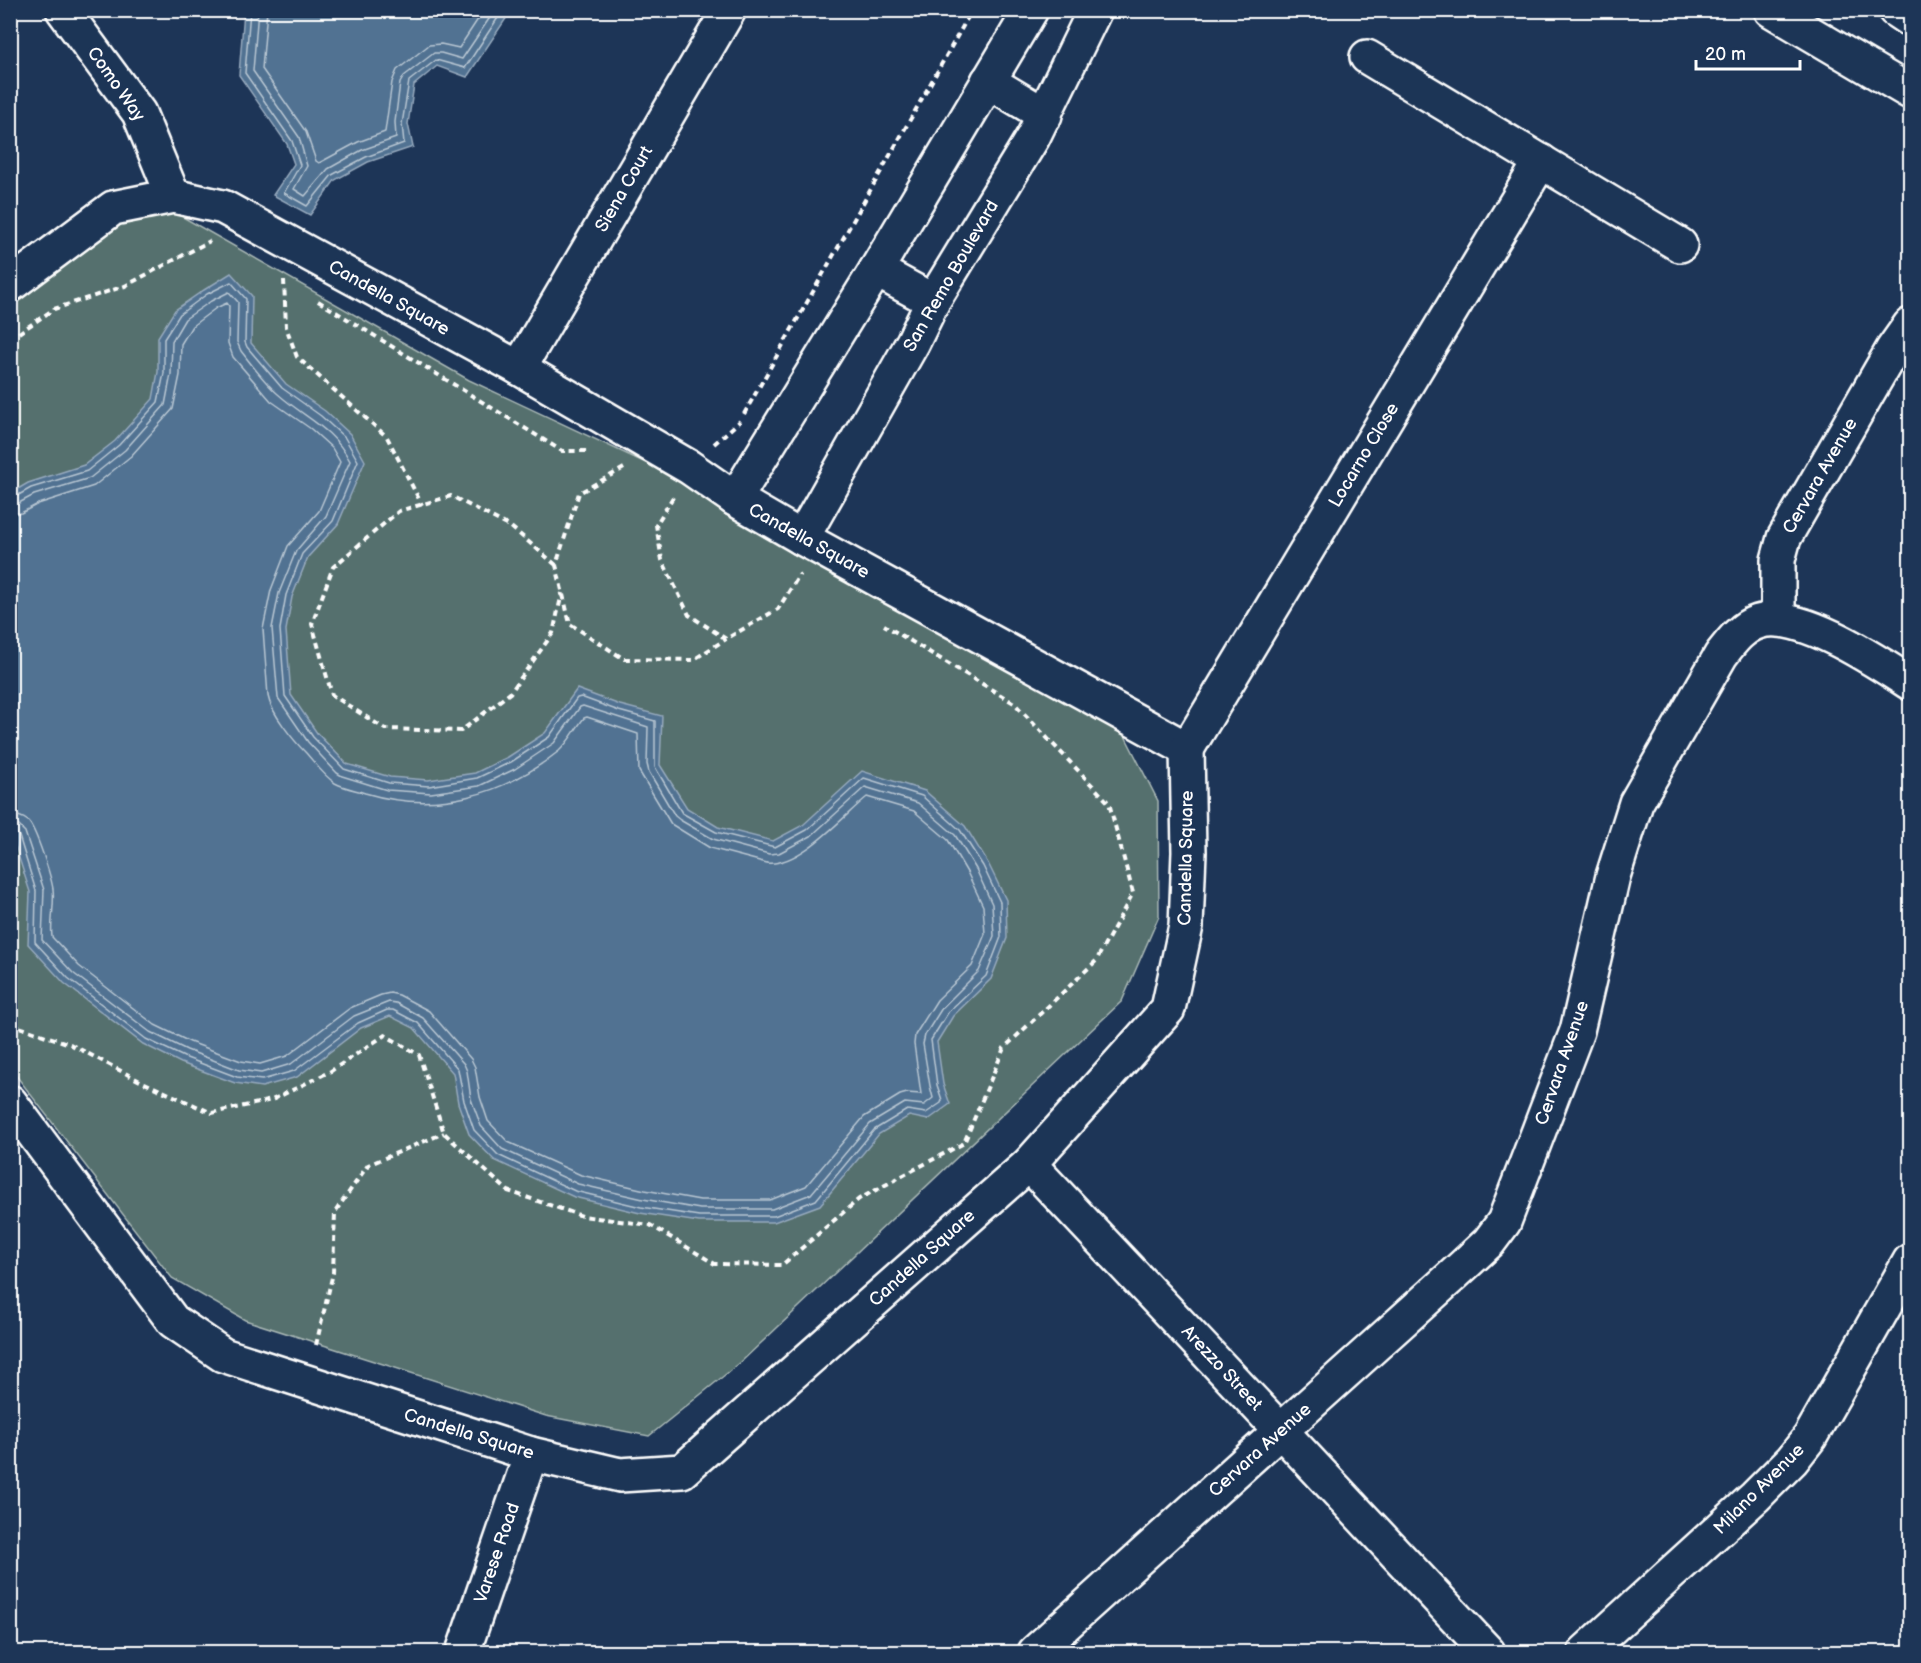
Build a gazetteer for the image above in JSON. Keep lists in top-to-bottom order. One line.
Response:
{"streets":{"main road":["Como Way","Siena Court","San Remo Boulevard","Candella Square","Locarno Close","Cervara Avenue","Arezzo Street","Milano Avenue","Varese Road"]},"crossings":[["Como Way","Candella Square"],["Siena Court","Candella Square"],["San Remo Boulevard","Candella Square"],["Candella Square","Locarno Close"],["Candella Square","Arezzo Street"],["Candella Square","Varese Road"],["Cervara Avenue","Arezzo Street"]],"scale_bar":"20 m"}
